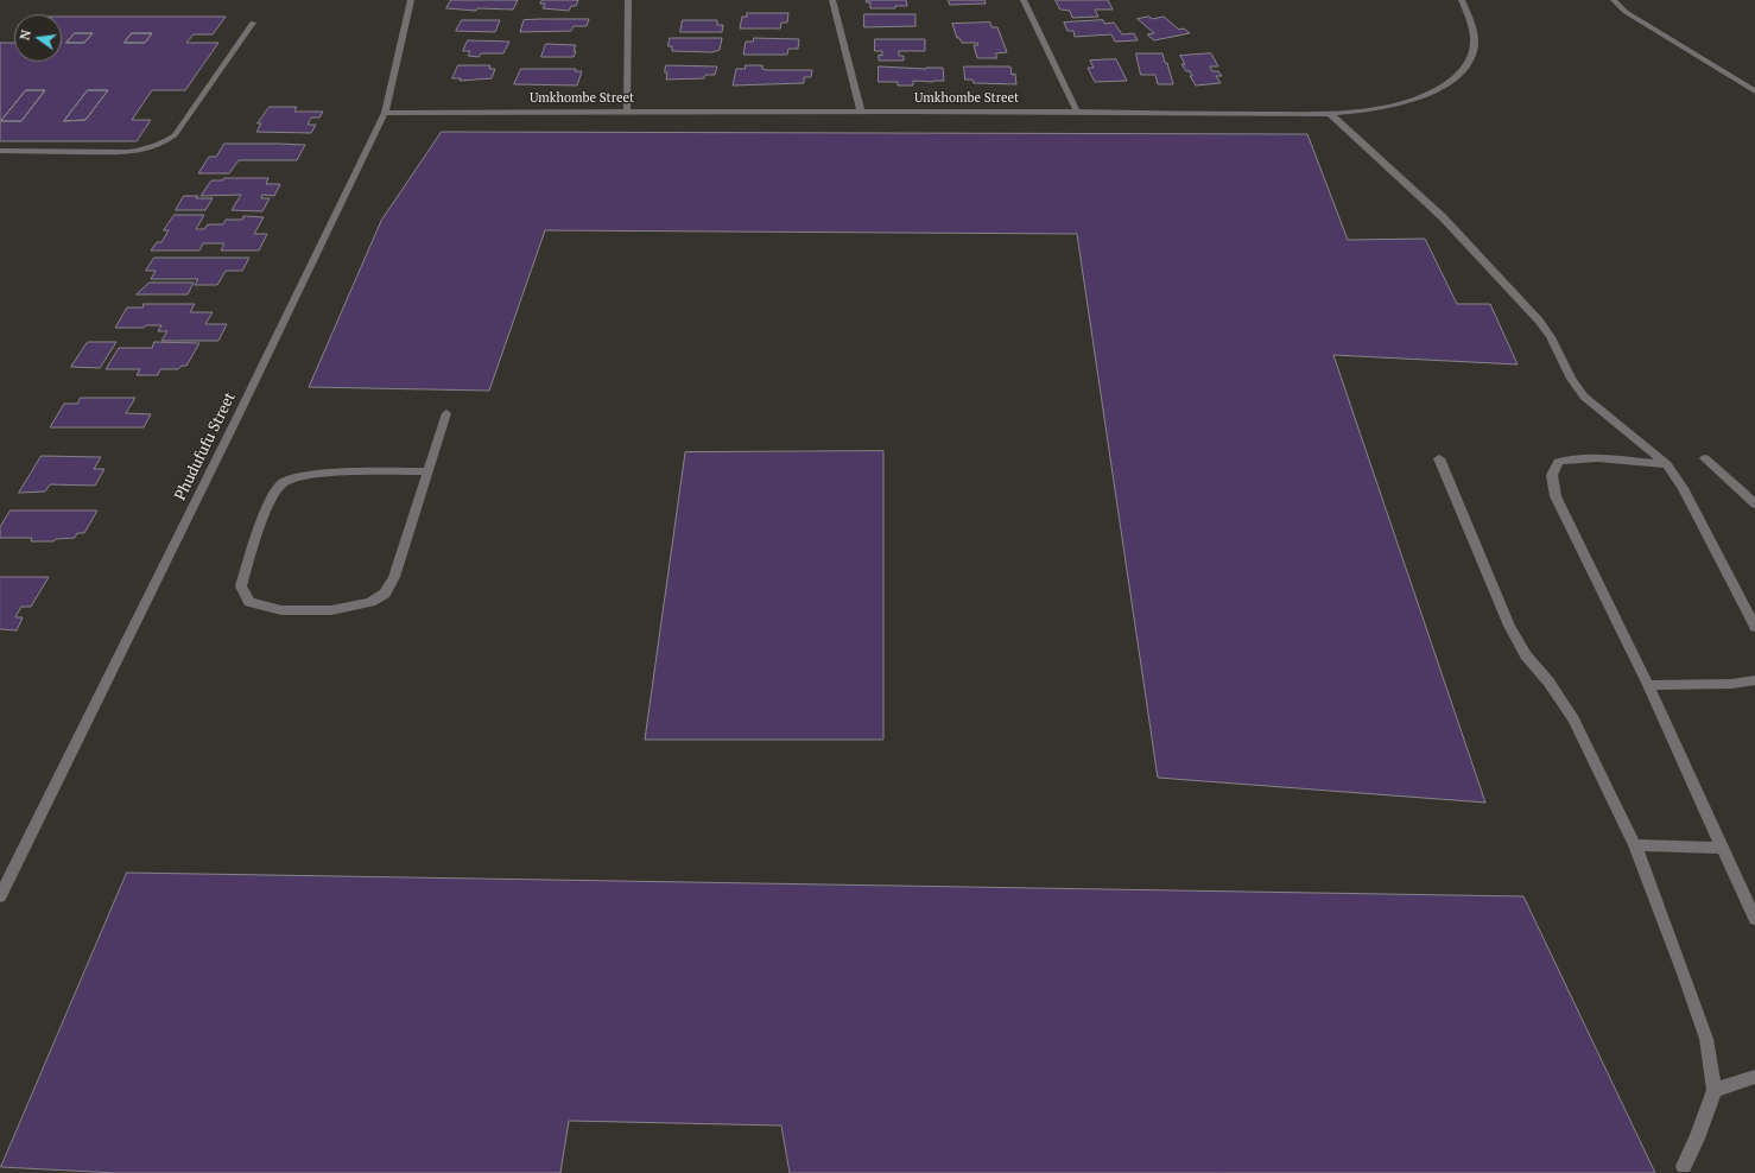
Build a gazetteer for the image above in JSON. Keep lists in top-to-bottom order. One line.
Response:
{"streets":{"street":["Umkhombe Street","Phudufufu Street"]},"crossings":[["Umkhombe Street","Phudufufu Street"]],"north":"left"}
